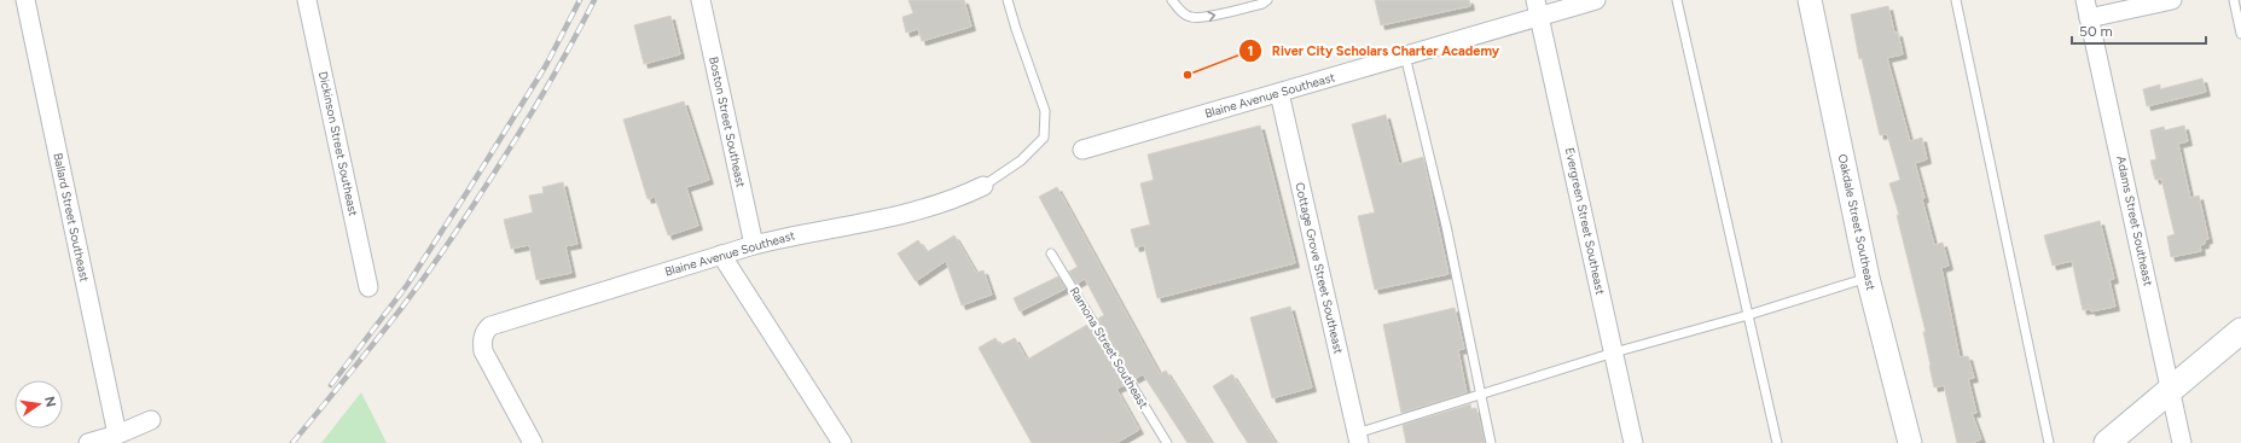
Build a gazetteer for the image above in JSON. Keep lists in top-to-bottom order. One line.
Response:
{"streets":{"street":["Blaine Avenue Southeast","Boston Street Southeast","Dickinson Street Southeast","Ballard Street Southeast","Evergreen Street Southeast","Adams Street Southeast","Oakdale Street Southeast","Cottage Grove Street Southeast"],"lane":["Ramona Street Southeast"]},"crossings":[["Blaine Avenue Southeast","Boston Street Southeast"],["Blaine Avenue Southeast","Evergreen Street Southeast"],["Blaine Avenue Southeast","Cottage Grove Street Southeast"]],"places":["River City Scholars Charter Academy"],"scale_bar":"50 m","north":"right"}
